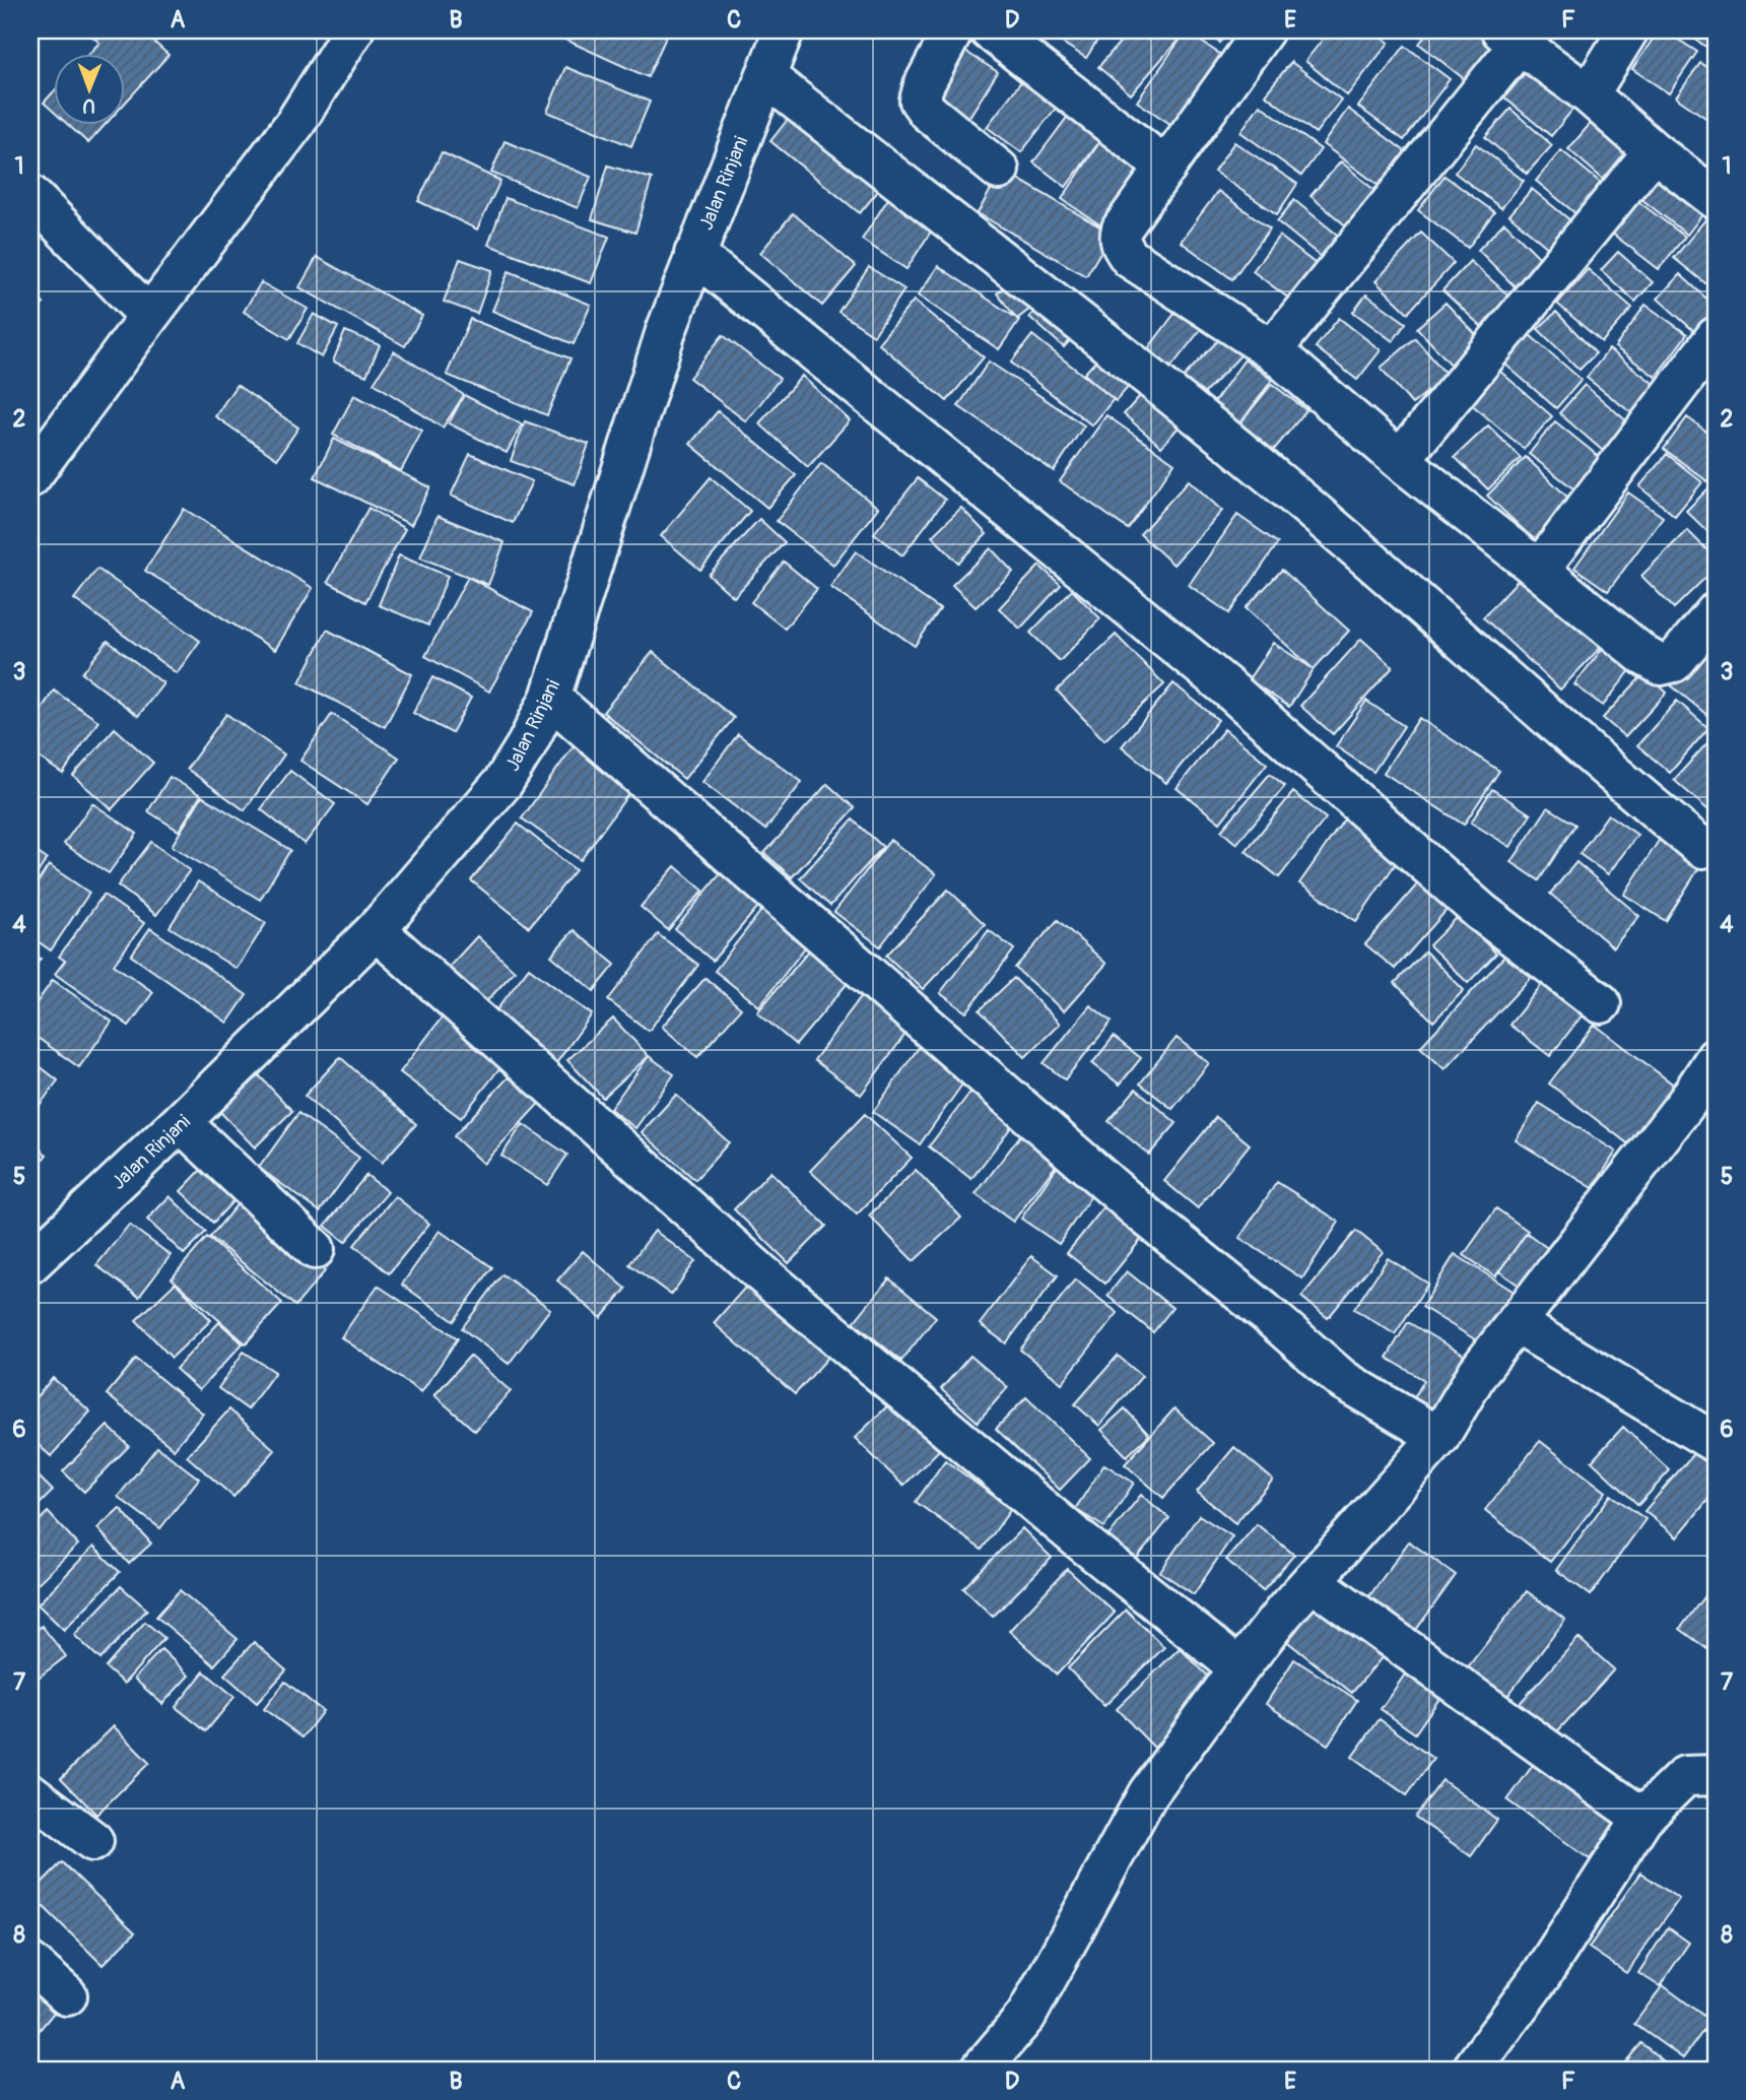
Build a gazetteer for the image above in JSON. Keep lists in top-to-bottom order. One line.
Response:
{"streets":{"street":["Jalan Rinjani"]},"north":"bottom","grid":{"columns":["A","B","C","D","E","F"],"rows":["1","2","3","4","5","6","7","8"]}}
